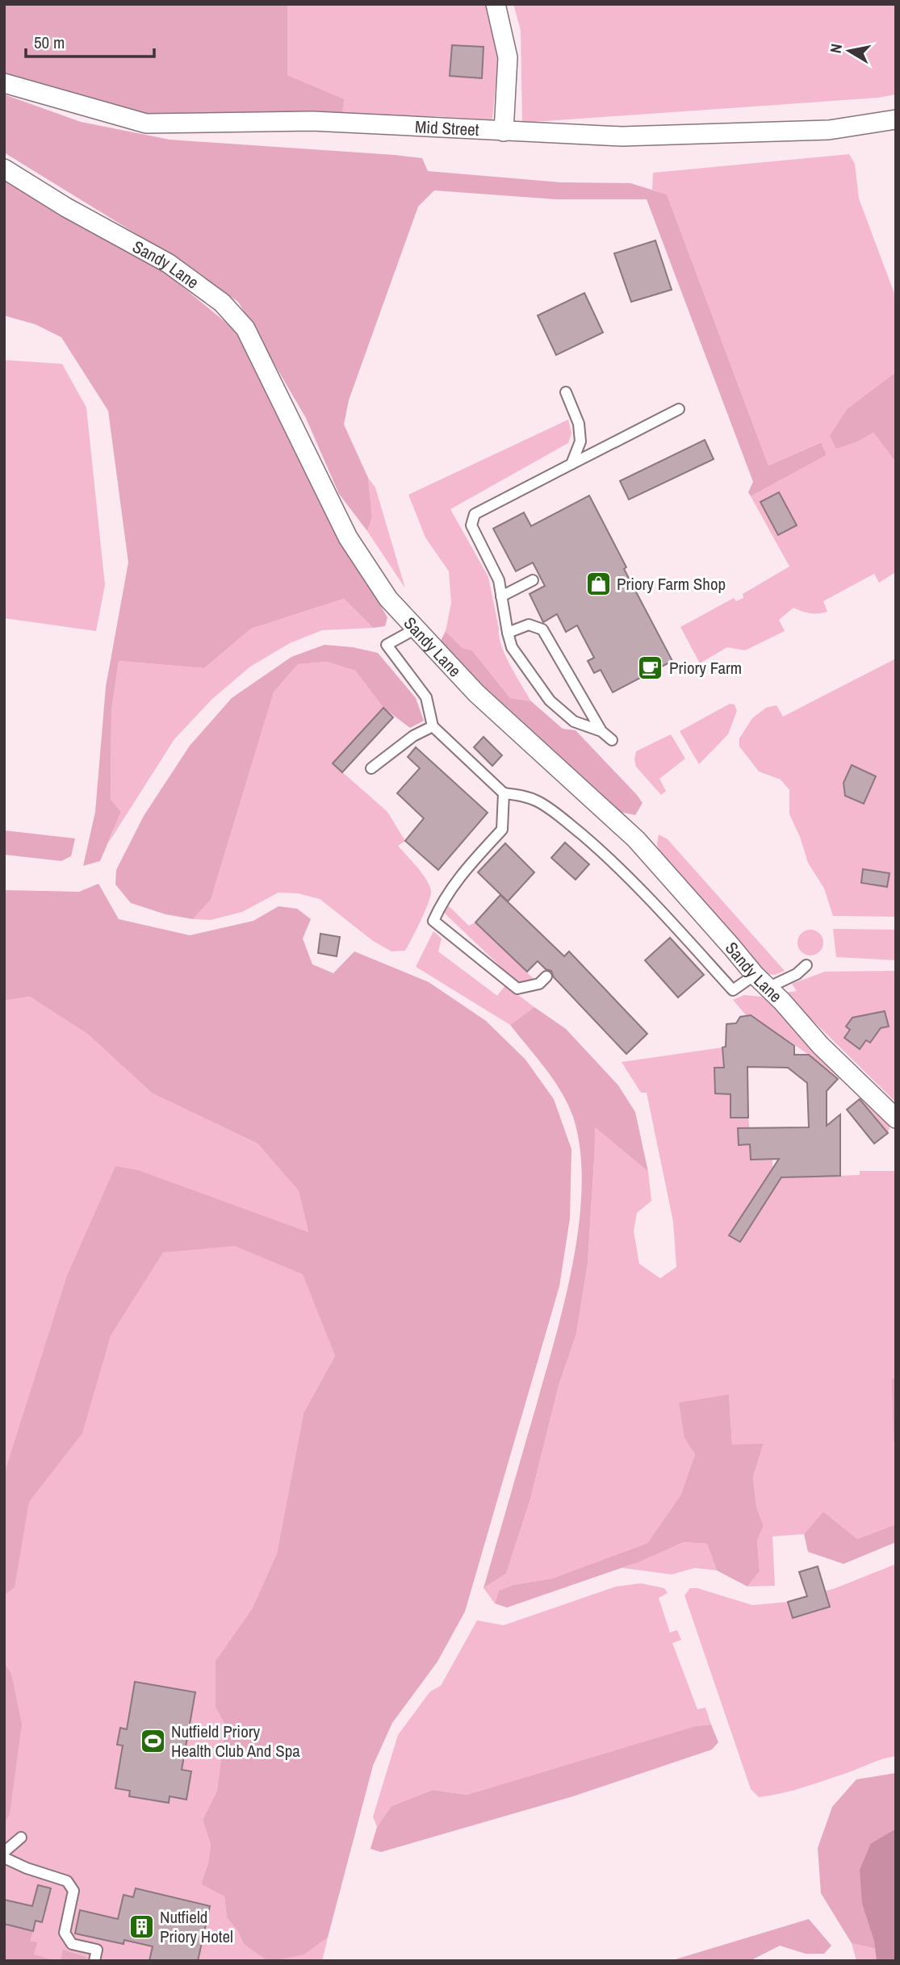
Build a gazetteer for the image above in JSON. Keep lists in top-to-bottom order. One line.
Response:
{"streets":{"street":["Mid Street","Sandy Lane"]},"places":{"shop":["Priory Farm Shop"],"cafe":["Priory Farm"],"sports":["Nutfield Priory Health Club And Spa"],"building":["Nutfield Priory Hotel"]},"scale_bar":"50 m","north":"left"}
